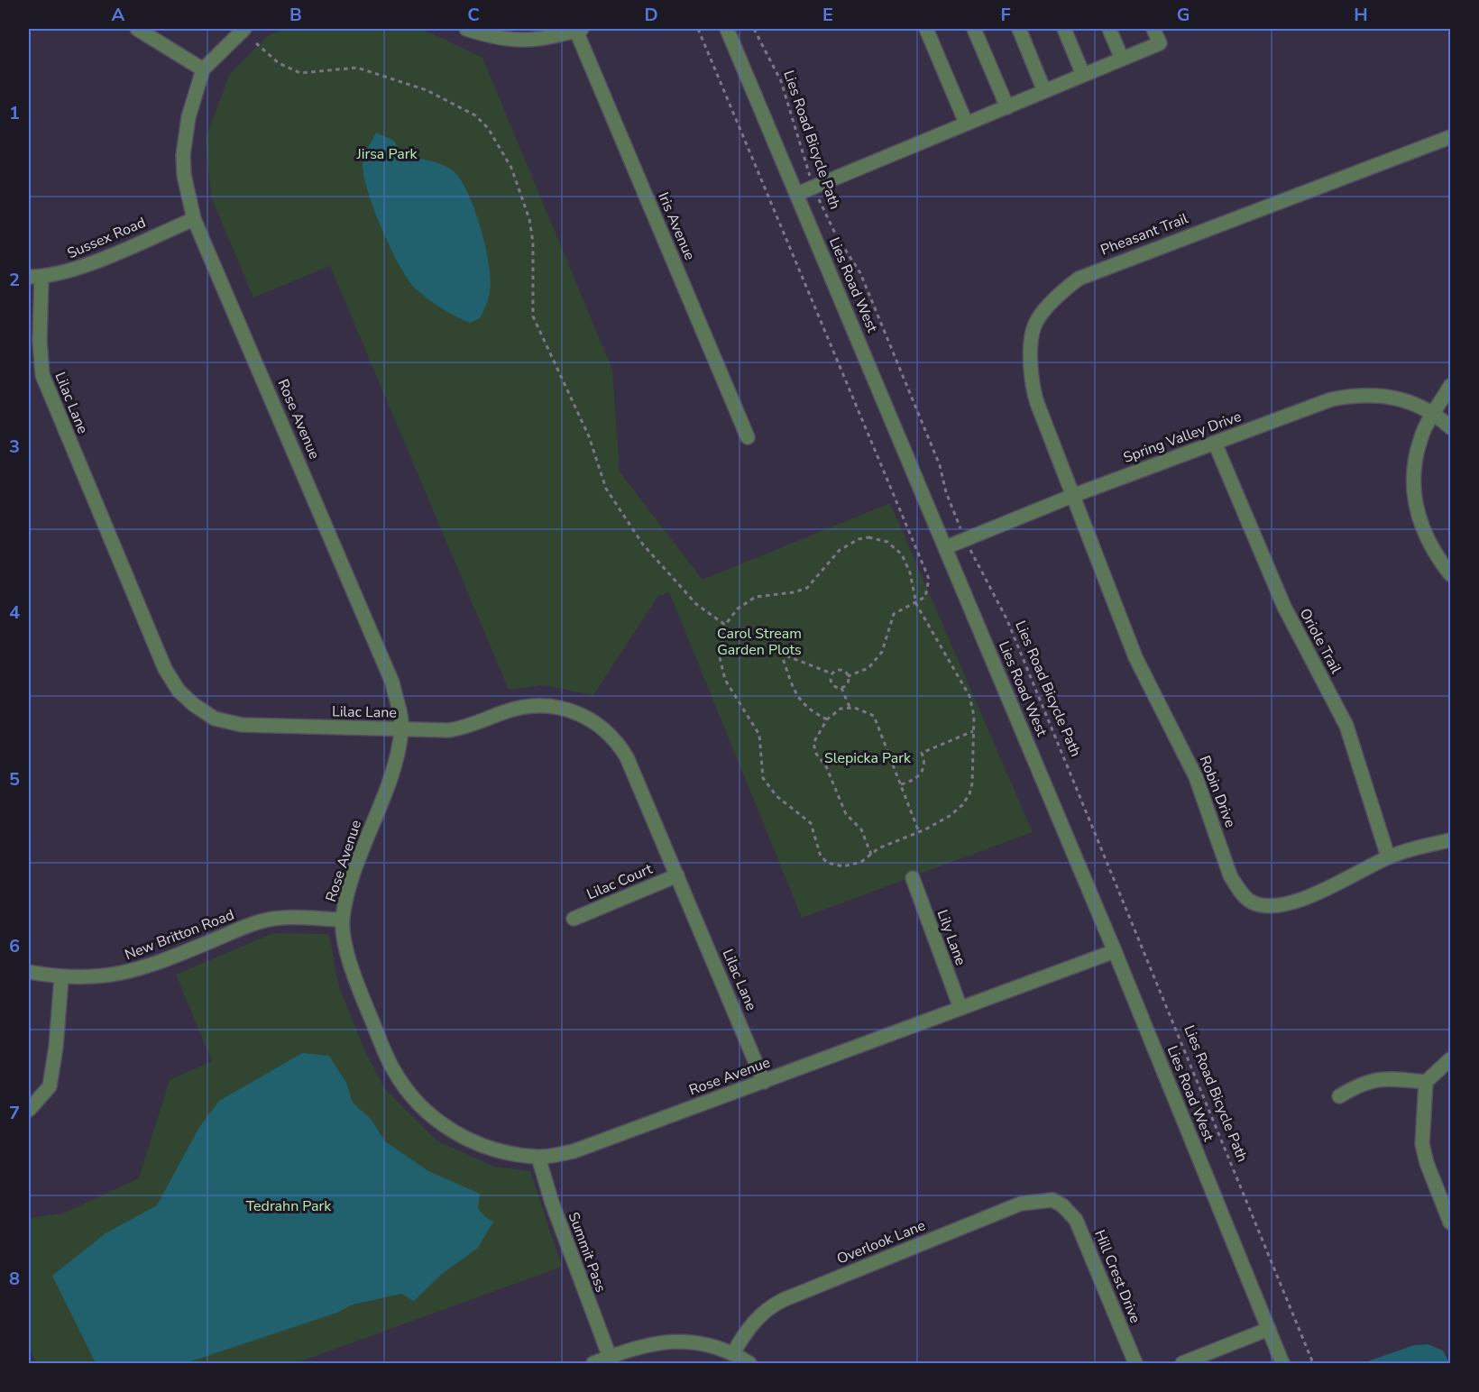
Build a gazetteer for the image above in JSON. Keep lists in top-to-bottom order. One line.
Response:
{"streets":{"street":["Iris Avenue","Pheasant Trail","Sussex Road","Lies Road West","Lilac Lane","Rose Avenue","Spring Valley Drive","Oriole Trail","Robin Drive","Lilac Court","New Britton Road","Lily Lane","Overlook Lane","Summit Pass","Hill Crest Drive"],"path":["Lies Road Bicycle Path"]},"crossings":[["Lies Road Bicycle Path","Spring Valley Drive"],["Pheasant Trail","Spring Valley Drive"],["Pheasant Trail","Robin Drive"],["Sussex Road","Lilac Lane"],["Sussex Road","Rose Avenue"],["Lies Road West","Rose Avenue"],["Lies Road West","Spring Valley Drive"],["Lilac Lane","Rose Avenue"],["Lilac Lane","Lilac Court"],["Rose Avenue","New Britton Road"],["Rose Avenue","Lily Lane"],["Rose Avenue","Summit Pass"],["Spring Valley Drive","Oriole Trail"],["Spring Valley Drive","Robin Drive"],["Oriole Trail","Robin Drive"],["Overlook Lane","Hill Crest Drive"]],"parks":["Jirsa Park","Carol Stream Garden Plots","Slepicka Park","Tedrahn Park"],"grid":{"columns":["A","B","C","D","E","F","G","H"],"rows":["1","2","3","4","5","6","7","8"]}}
